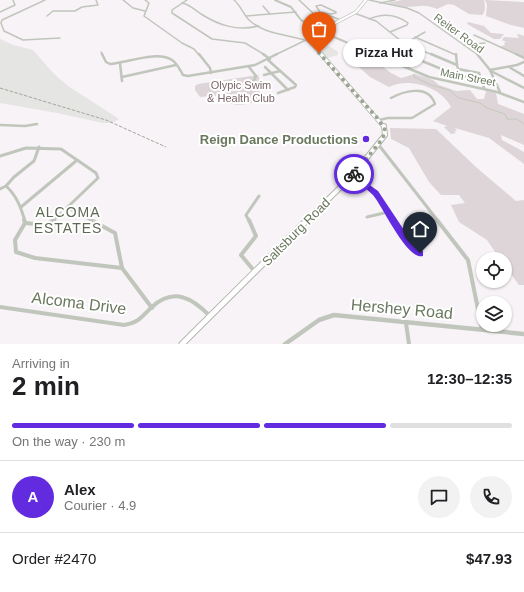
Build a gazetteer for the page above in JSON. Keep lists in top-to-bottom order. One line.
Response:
{"streets":{"main road":["Saltsburg Road"],"street":["Reiter Road","Main Street","Alcoma Drive","Hershey Road"]},"crossings":[["Reiter Road","Main Street"],["Saltsburg Road","Alcoma Drive"]],"districts":["ALCOMA ESTATES"],"parks":["Olypic Swim & Health Club"],"places":["Pizza Hut","Reign Dance Productions"],"page":{"bubble":"Pizza Hut","heading":["2 min","Arriving in","12:30–12:35"],"panel":["Alex","Courier · 4.9","Order #2470","$47.93"],"bar":"On the way · 230 m","round":"A"}}
